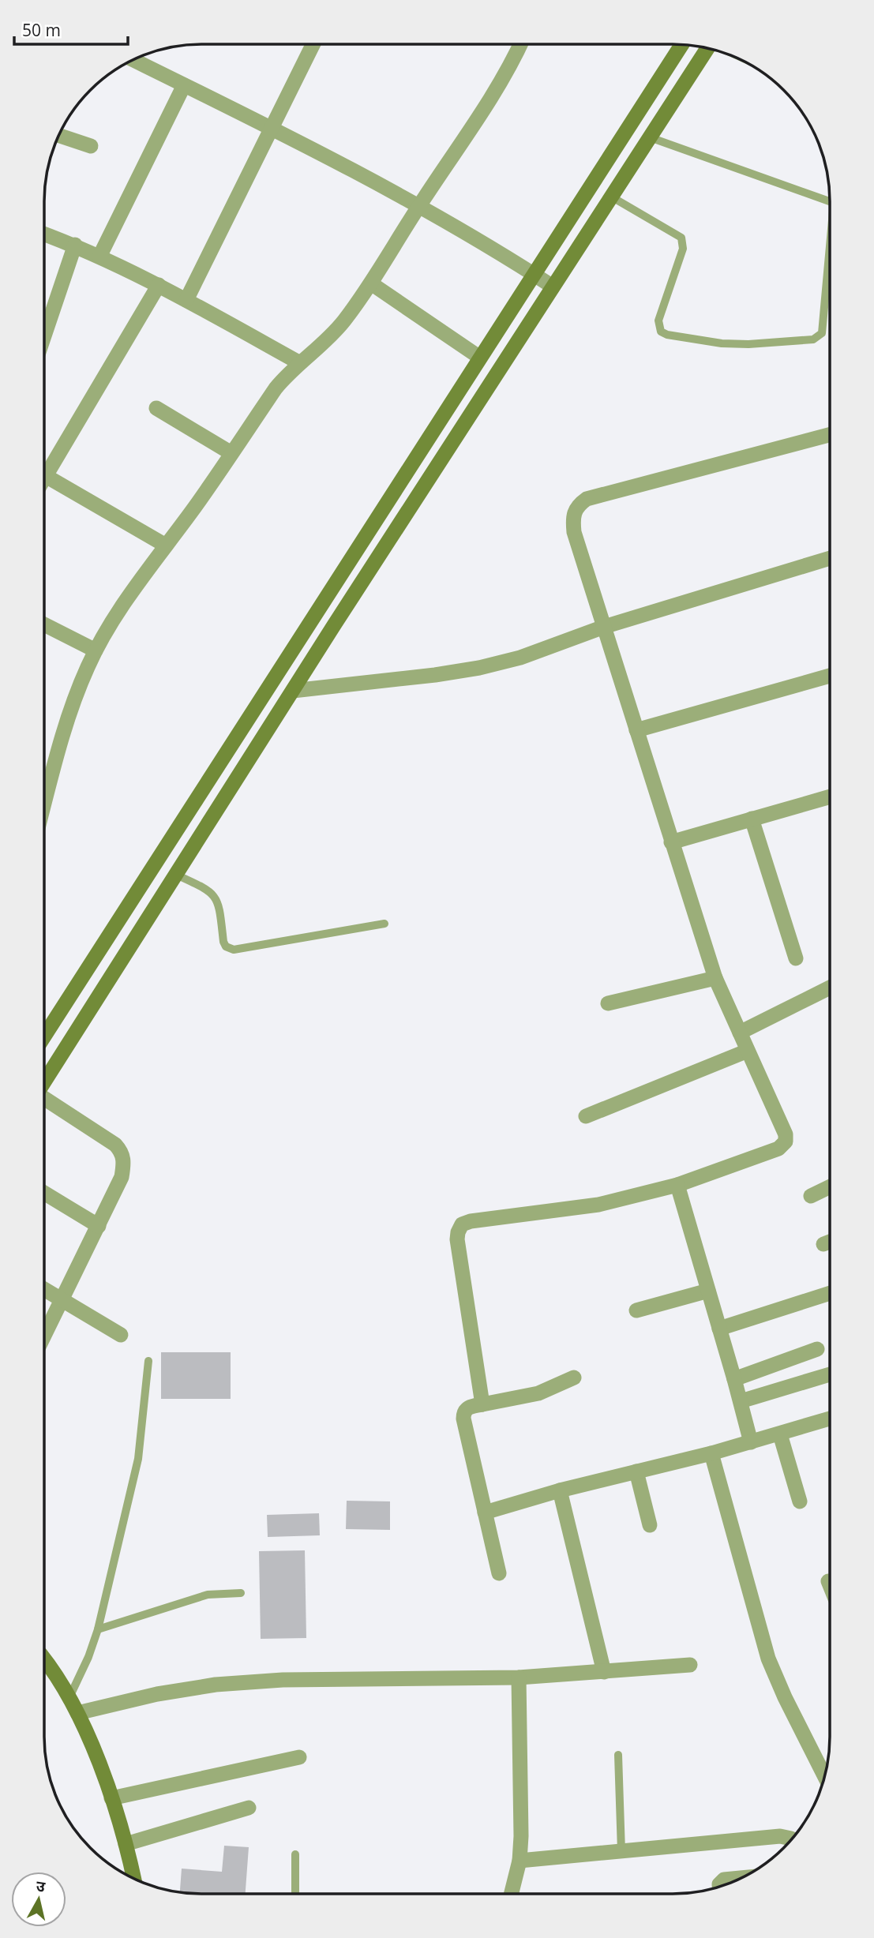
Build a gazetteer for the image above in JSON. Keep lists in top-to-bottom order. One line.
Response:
{"scale_bar":"50 m","north":"top"}
